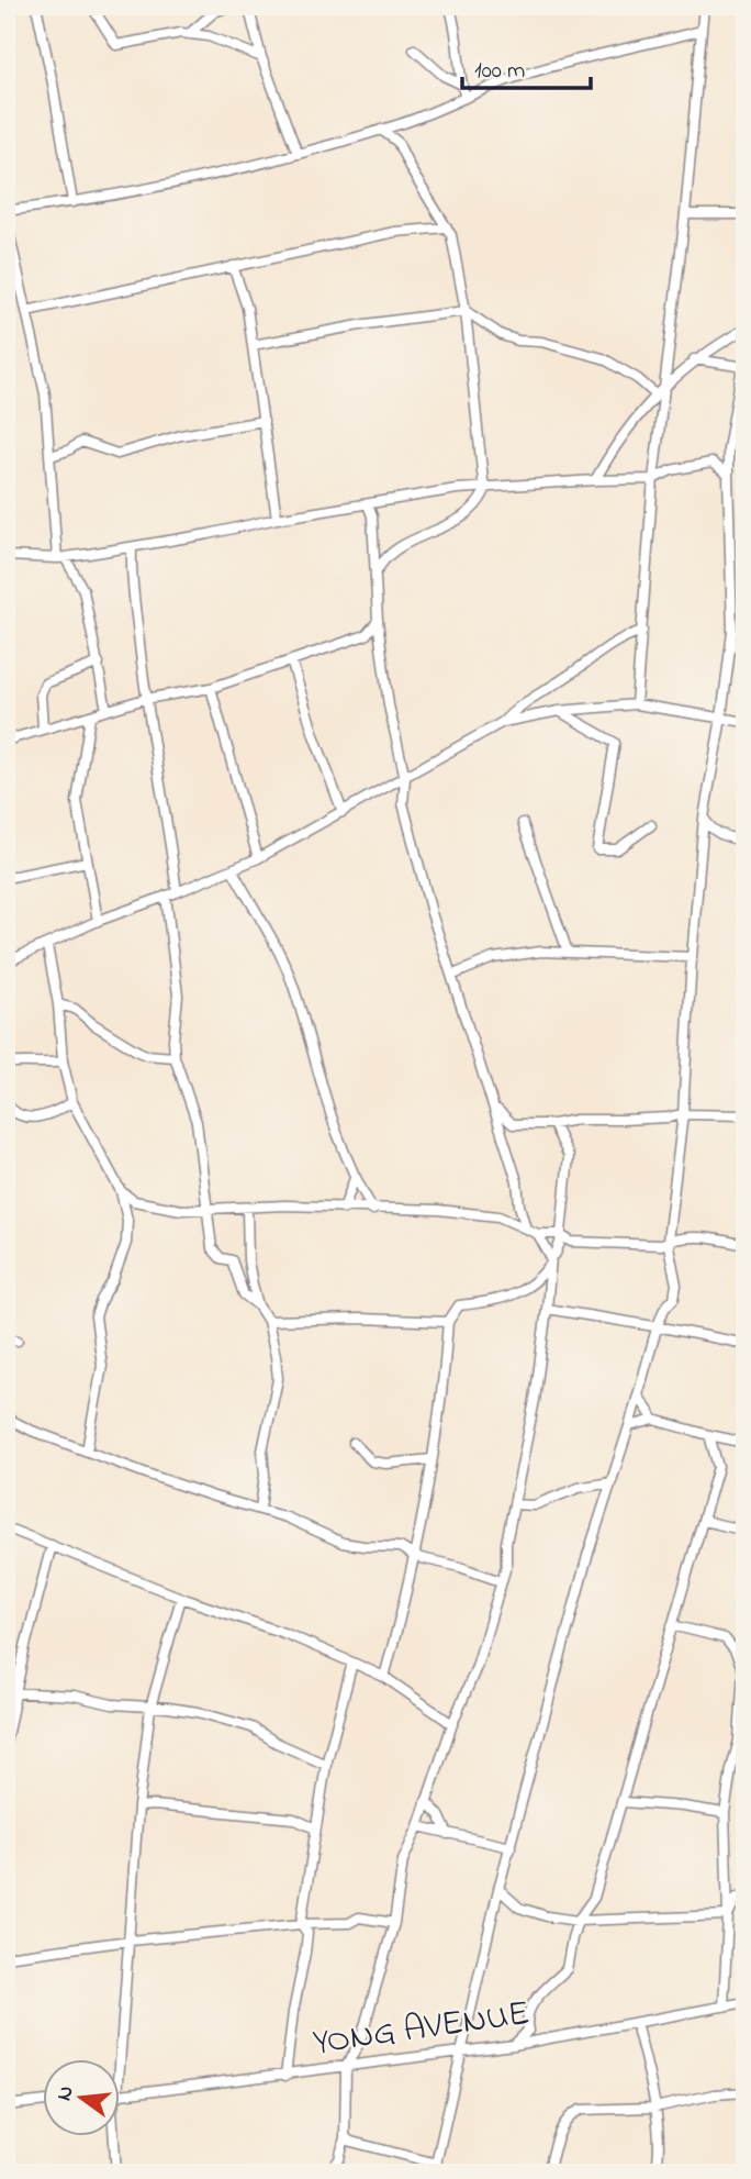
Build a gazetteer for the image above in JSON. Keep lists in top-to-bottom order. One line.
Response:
{"streets":{"street":["YONG AVENUE"]},"scale_bar":"100 m","north":"left"}
